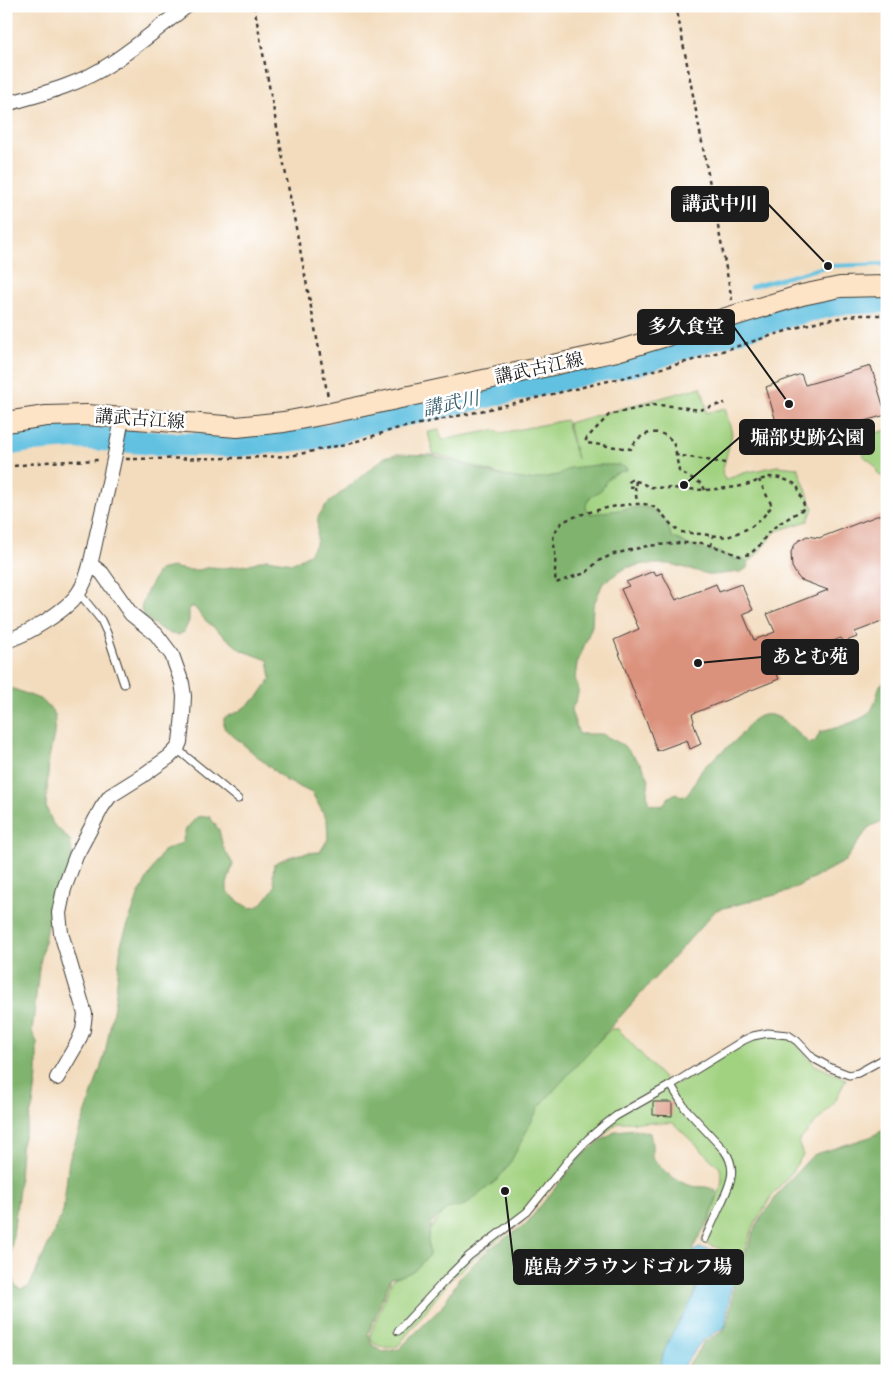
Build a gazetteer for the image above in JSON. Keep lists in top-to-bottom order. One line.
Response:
{"streets":{"main road":["講武古江線"]},"water":["講武川"],"places":["講武中川","多久食堂","堀部史跡公園","あとむ苑","鹿島グラウンドゴルフ場"]}
